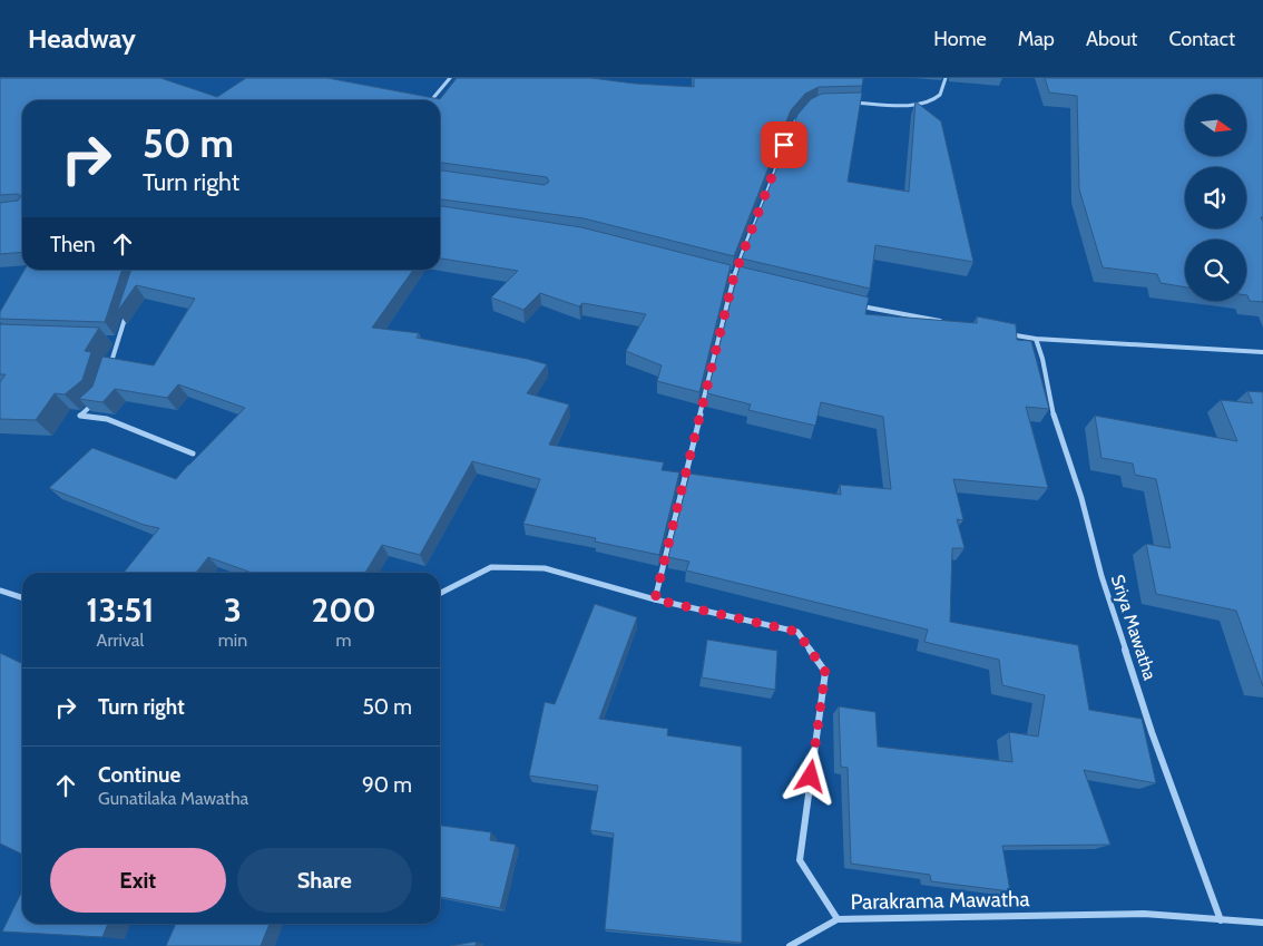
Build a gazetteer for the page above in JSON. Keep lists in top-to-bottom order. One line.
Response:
{"streets":{"street":["Sriya Mawatha","Parakrama Mawatha"]},"crossings":[["Sriya Mawatha","Parakrama Mawatha"]],"north":"right","page":{"header":"Headway","nav":["Home","Map","About","Contact"],"turn":["50 m","Turn right"],"then":"Then","eta":["13:51","Arrival","3","min","200","m"],"list":[{"name":"Turn right","value":"50 m"},{"name":"Continue","note":"Gunatilaka Mawatha","value":"90 m"}],"buttons":["Exit","Share"]}}
